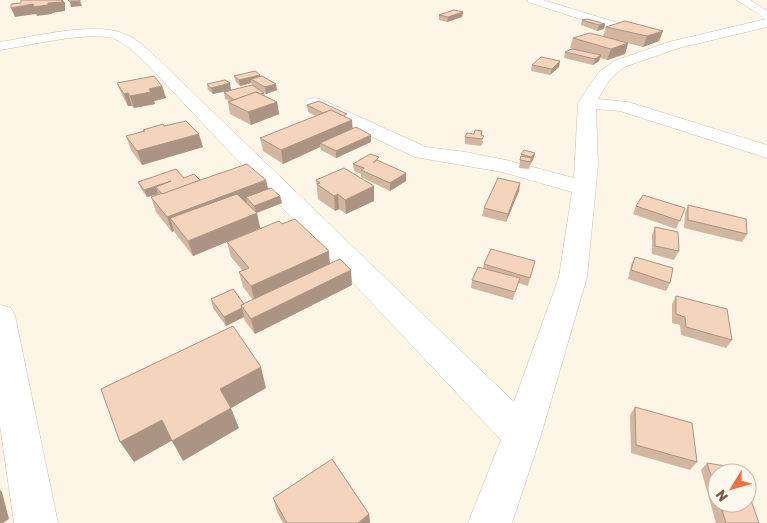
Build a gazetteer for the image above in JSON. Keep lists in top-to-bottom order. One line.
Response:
{"north":"bottom left"}
